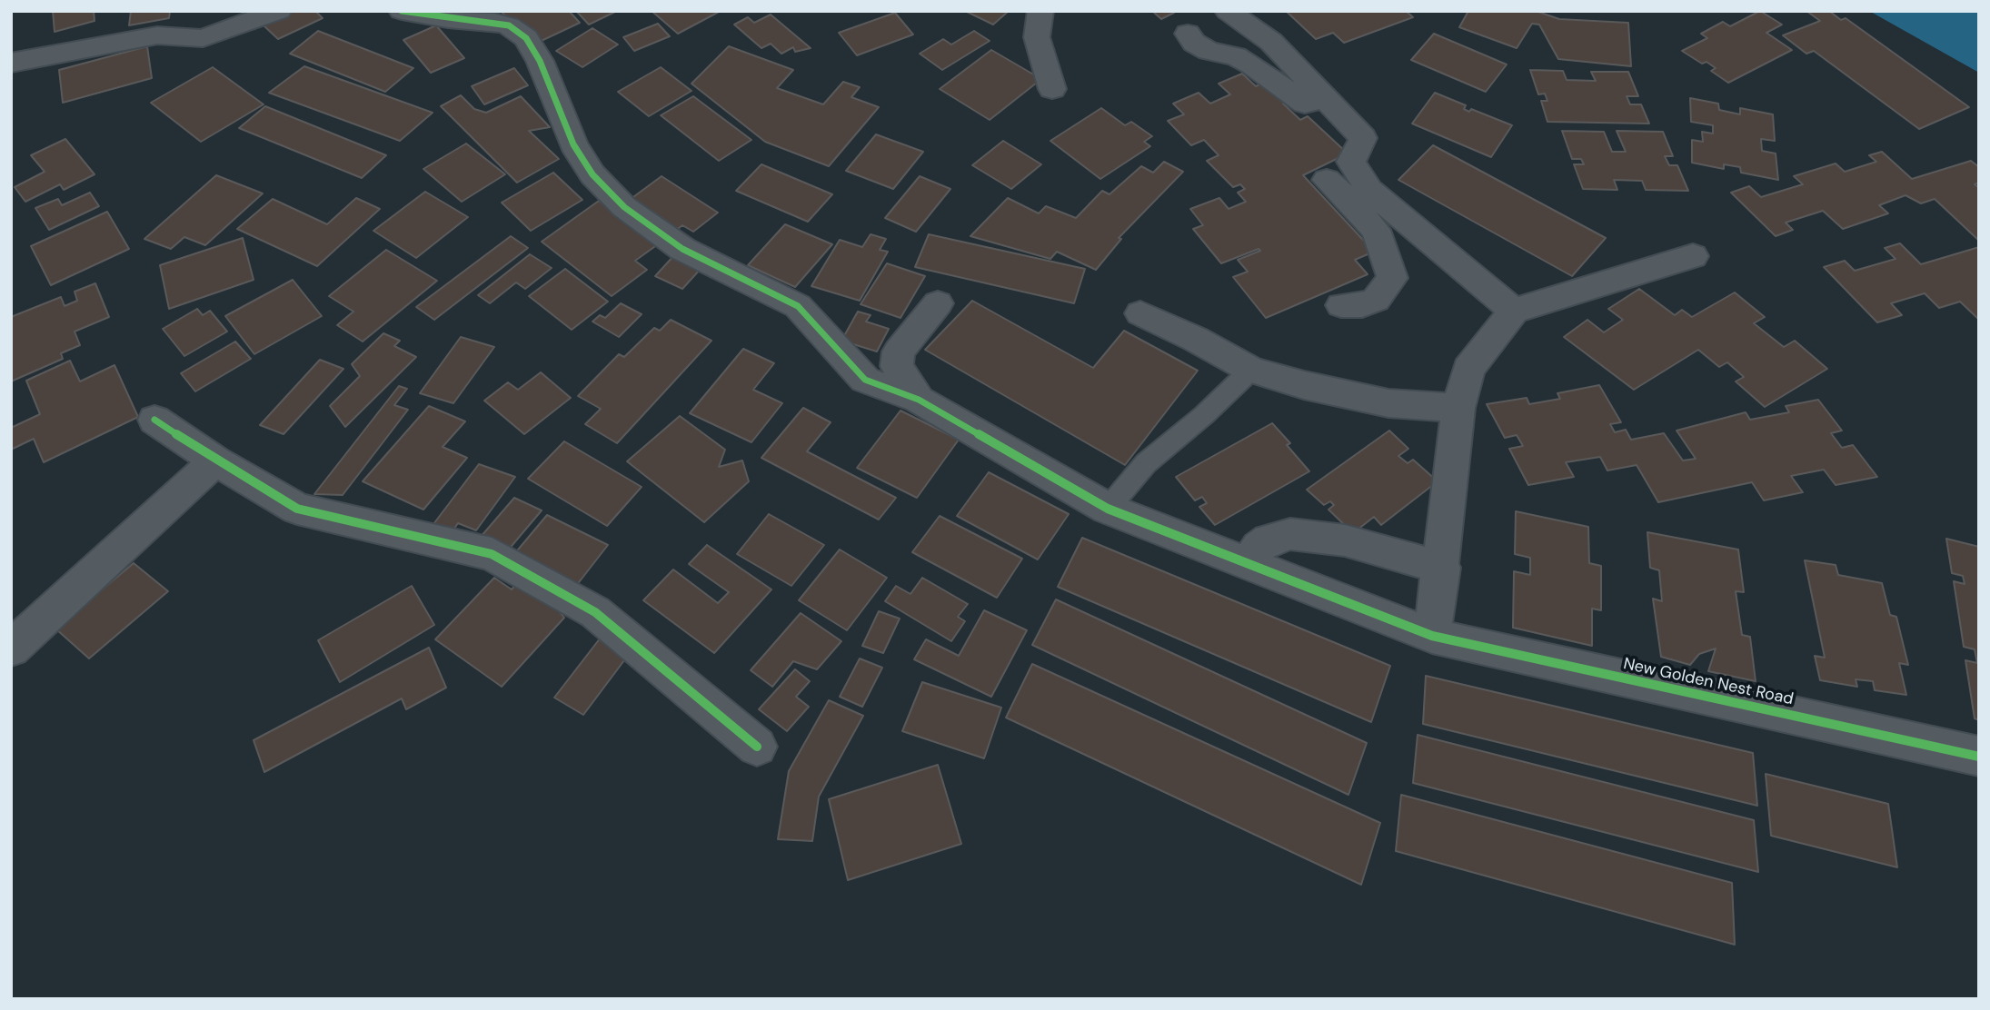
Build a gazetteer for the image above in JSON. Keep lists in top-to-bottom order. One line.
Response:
{"streets":{"street":["New Golden Nest Road"]}}
